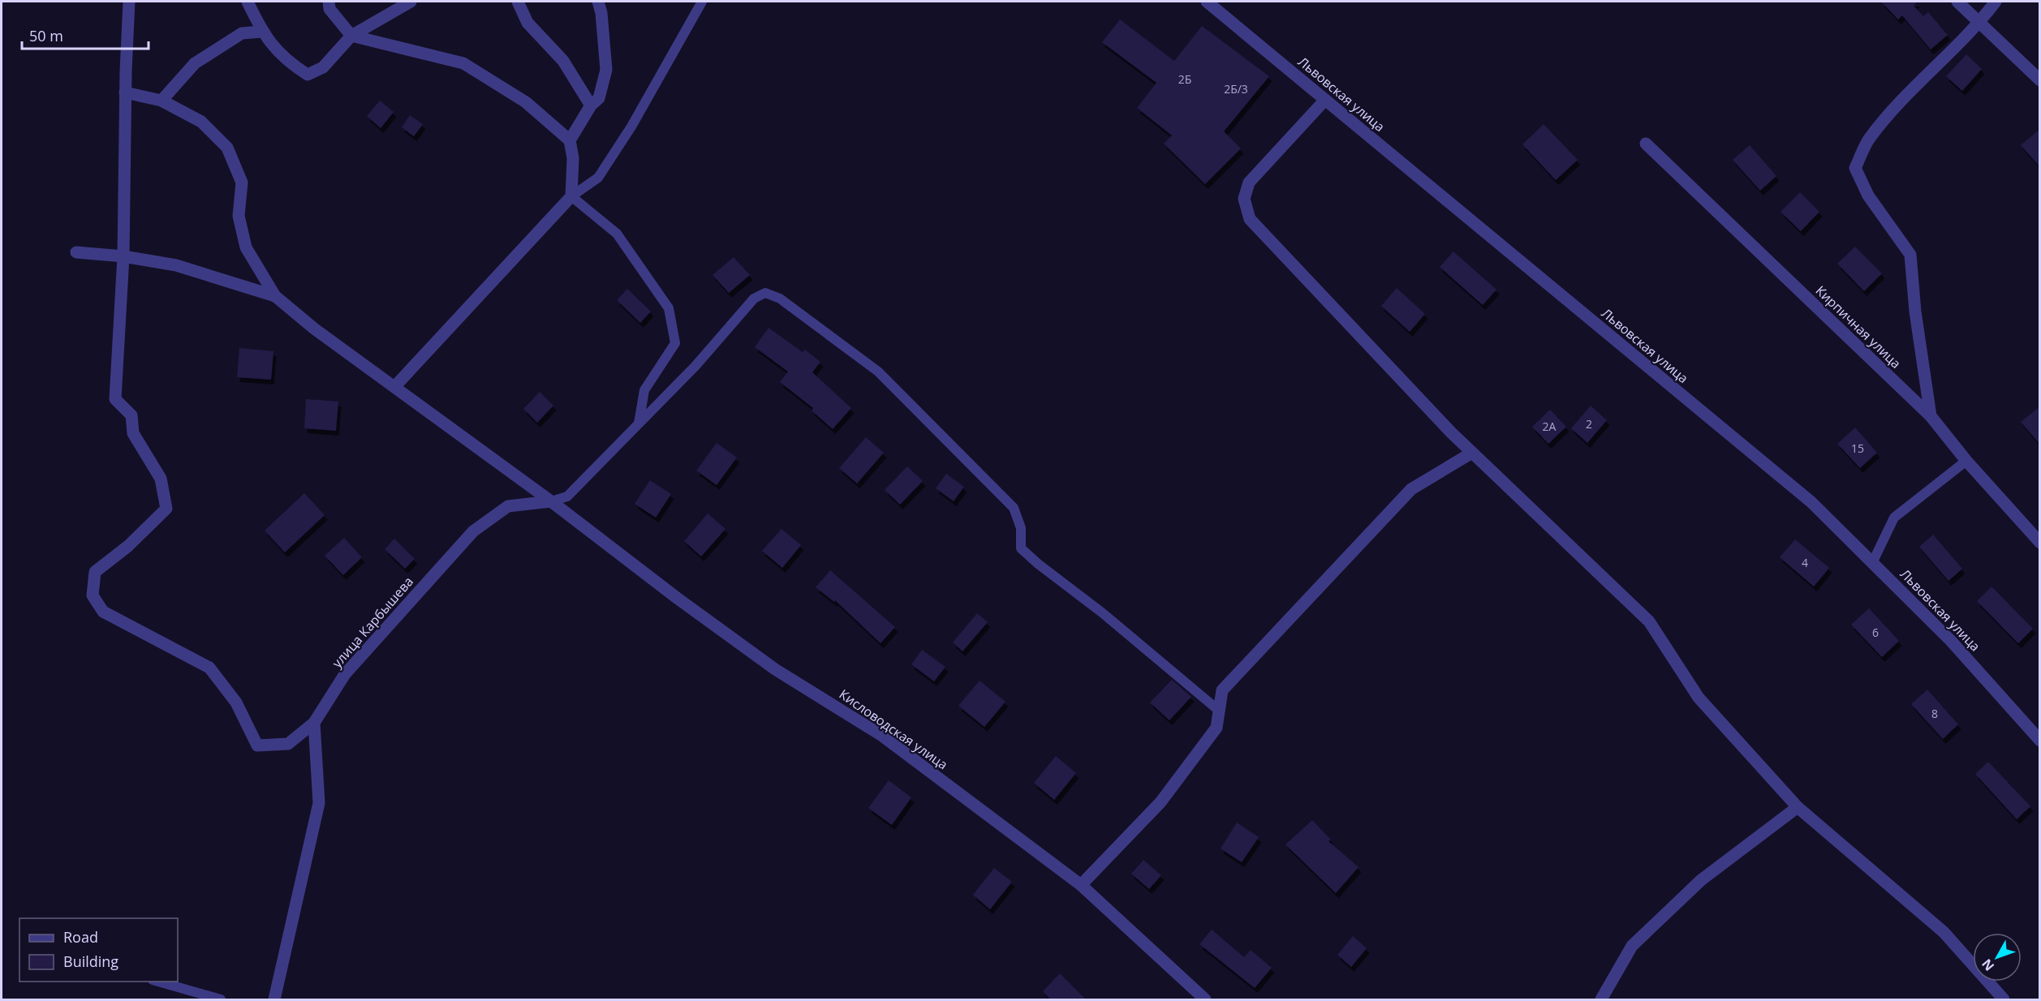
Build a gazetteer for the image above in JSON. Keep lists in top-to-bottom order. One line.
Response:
{"streets":{"street":["Львовская улица","Кирпичная улица","улица Карбышева","Кисловодская улица"]},"crossings":[["улица Карбышева","Кисловодская улица"]],"house_numbers":["2Б","2Б/3","2","2А","15","4","6","8"],"legend":["Road","Building"],"scale_bar":"50 m","north":"bottom left"}
